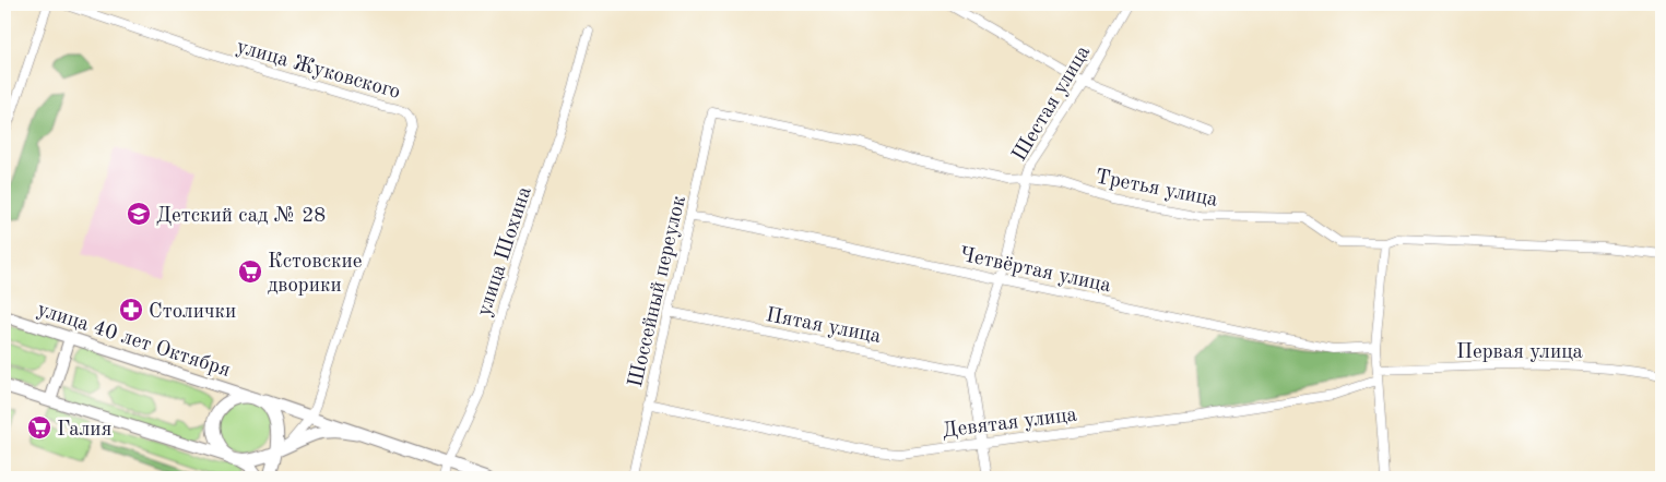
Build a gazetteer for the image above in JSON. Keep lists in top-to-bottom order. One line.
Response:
{"streets":{"main road":["улица 40 лет Октября"],"street":["улица Жуковского","Шестая улица","Третья улица","улица Шохина","Четвёртая улица","Шоссейный переулок","Пятая улица","Первая улица","Девятая улица"]},"crossings":[["улица Жуковского","улица 40 лет Октября"],["Шестая улица","Третья улица"],["Шестая улица","Четвёртая улица"],["Шестая улица","Пятая улица"],["Шестая улица","Девятая улица"],["Третья улица","Шоссейный переулок"],["Четвёртая улица","Шоссейный переулок"],["Шоссейный переулок","Пятая улица"],["Шоссейный переулок","Девятая улица"]],"places":{"school or university":["Детский сад № 28"],"supermarket":["Кстовские дворики","Галия"],"pharmacy":["Столички"]}}
